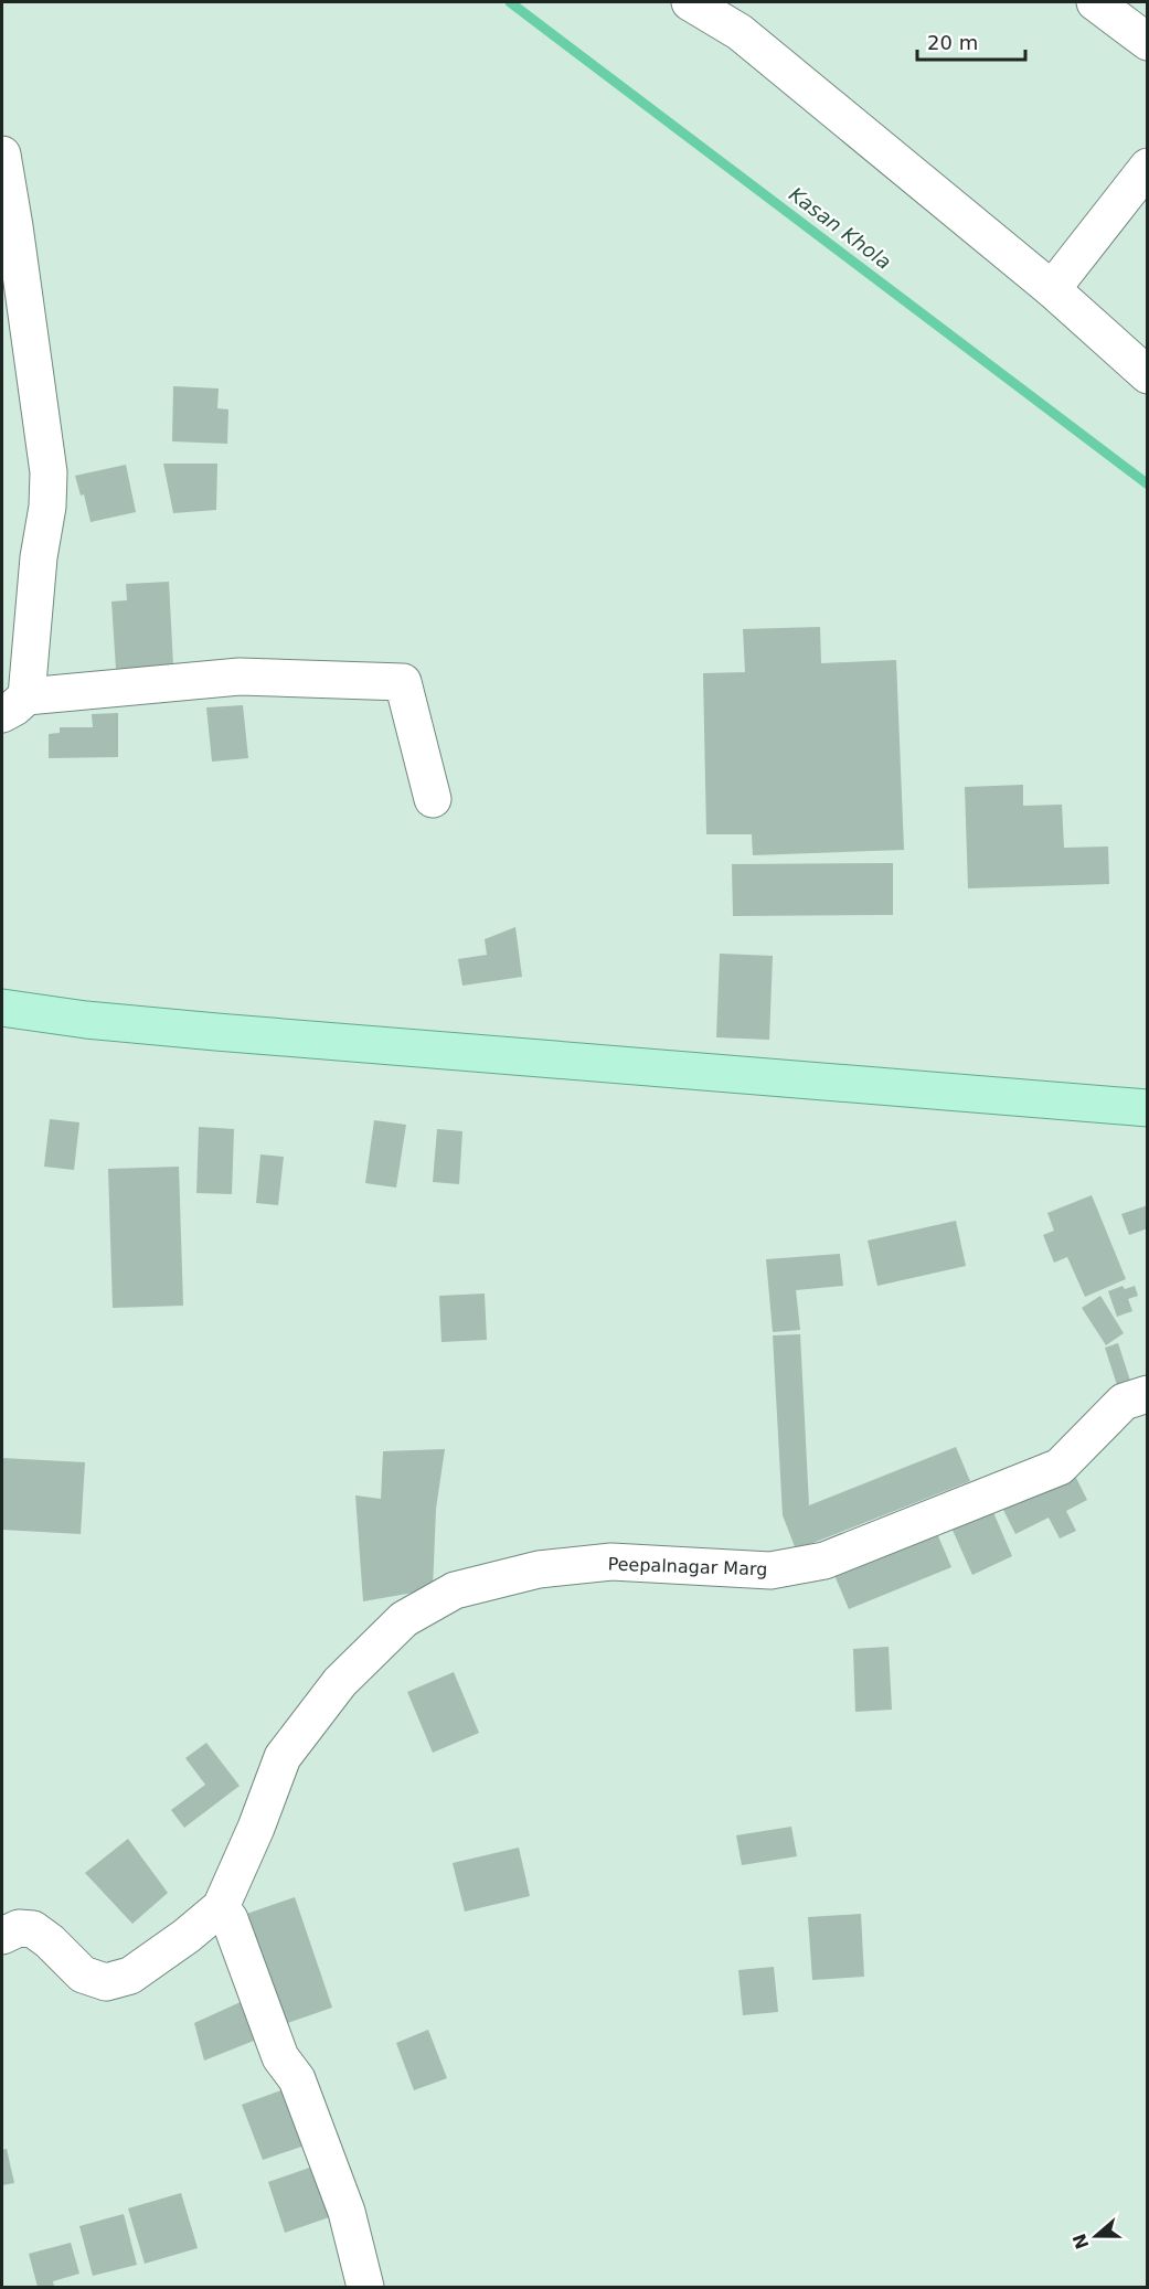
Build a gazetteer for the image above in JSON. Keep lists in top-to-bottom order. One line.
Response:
{"streets":{"street":["Peepalnagar Marg"]},"water":["Kasan Khola"],"scale_bar":"20 m","north":"left"}
